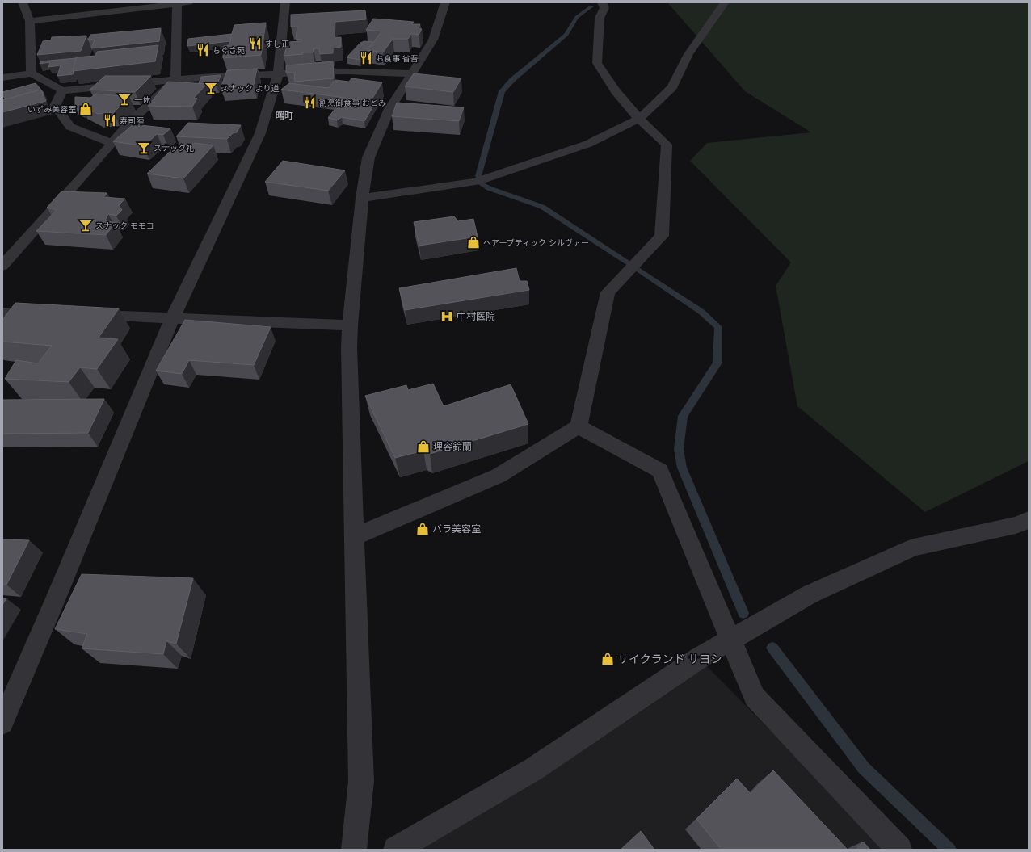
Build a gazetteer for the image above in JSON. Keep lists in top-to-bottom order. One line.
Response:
{"districts":["曙町"],"places":{"restaurant":["すし正","ちぐさ苑","お食事 省吾","割烹御食事 おとみ","寿司陣"],"bar":["スナック より道","一休","スナック礼","スナック モモコ"],"shop":["いずみ美容室","ヘアーブティック シルヴァー","理容鈴蘭","バラ美容室","サイクランド サヨシ"],"hospital":["中村医院"]}}
